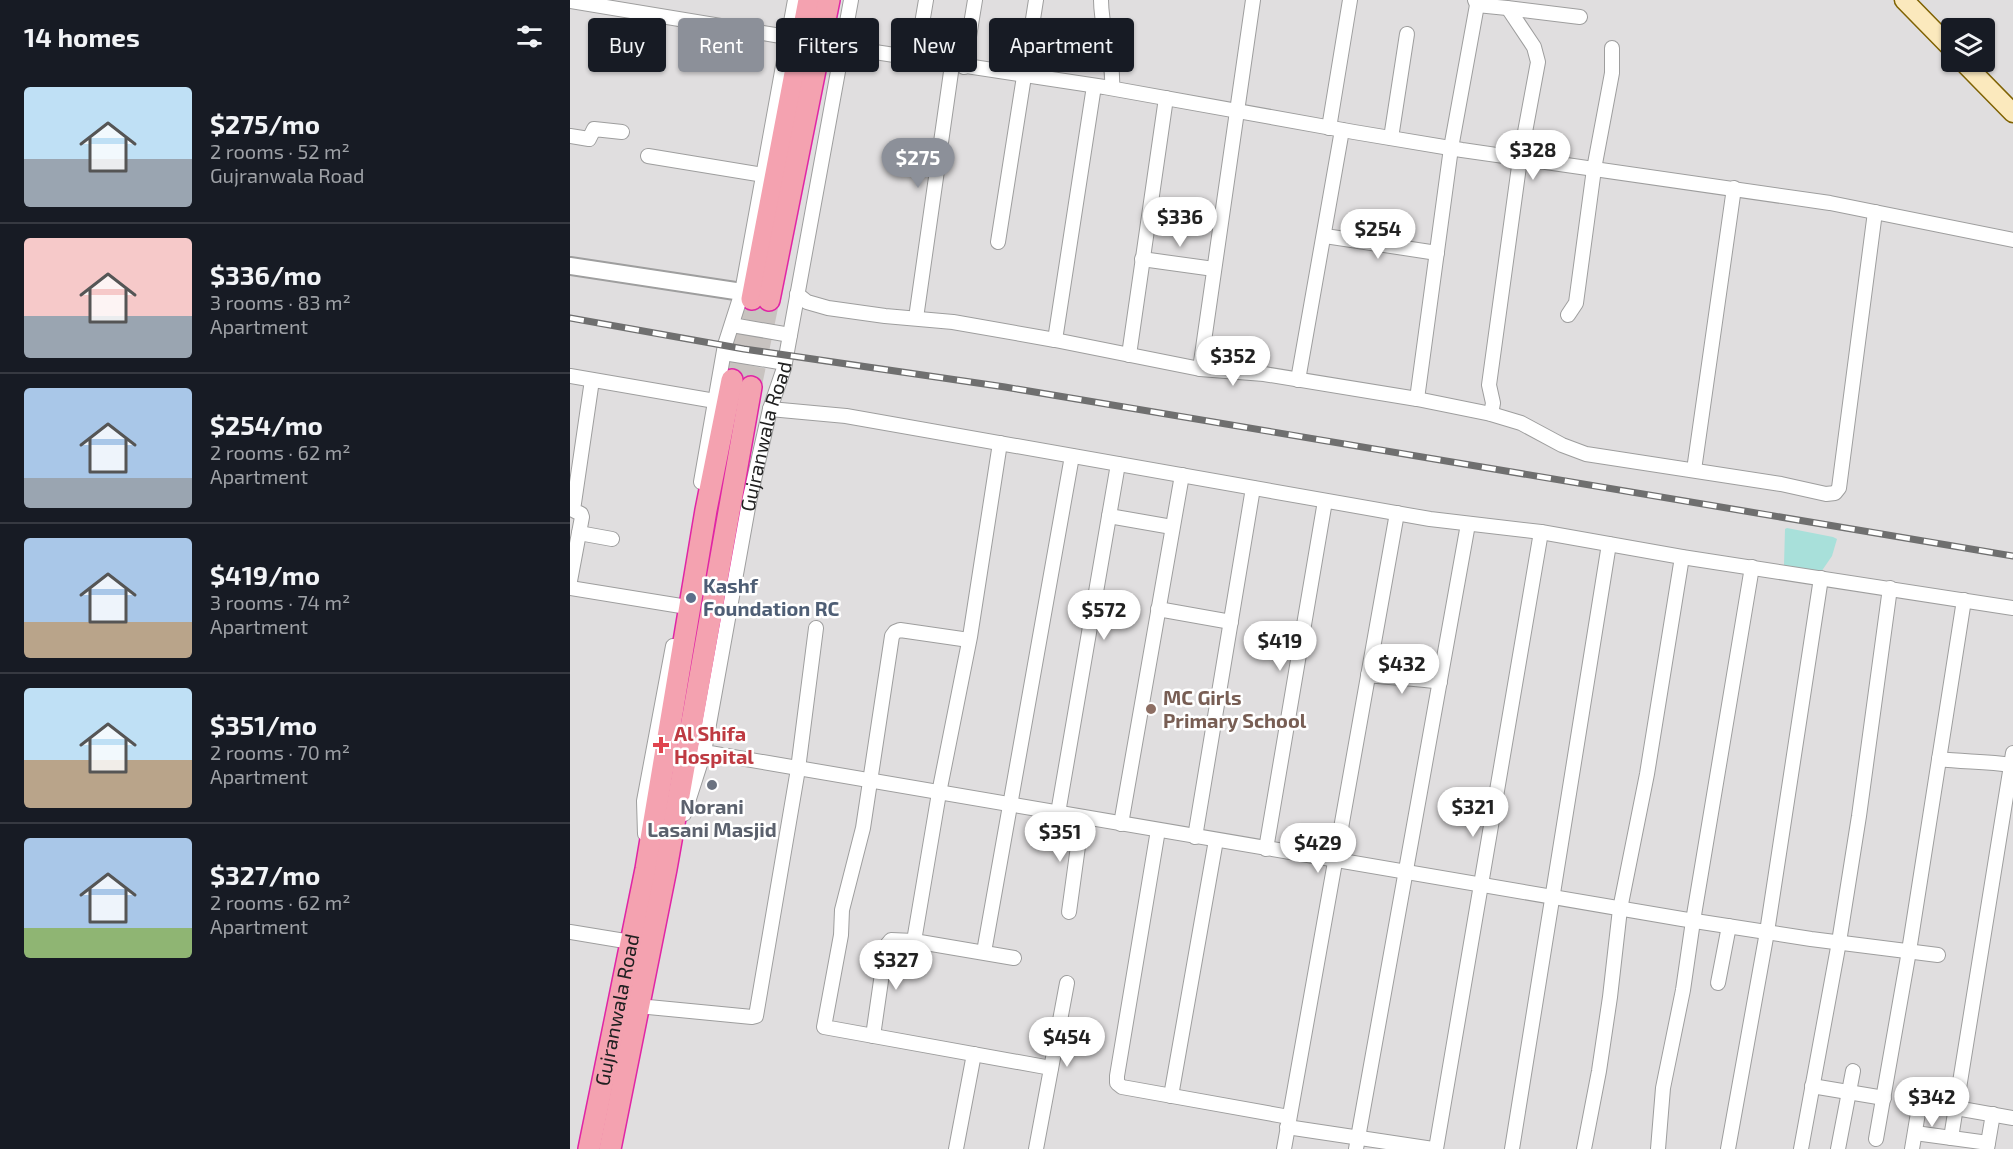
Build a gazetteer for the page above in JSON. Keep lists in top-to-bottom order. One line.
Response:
{"streets":{"highway":["Gujranwala Road"]},"places":{"other":["Kashf Foundation RC","MC Girls Primary School","Norani Lasani Masjid"],"health":["Al Shifa Hospital"]},"page":{"heading":"14 homes","chip":["Buy","Rent","Filters","New","Apartment"],"list":[{"name":"$275/mo","note":"2 rooms · 52 m² · Gujranwala Road"},{"name":"$336/mo","note":"3 rooms · 83 m² · Apartment"},{"name":"$254/mo","note":"2 rooms · 62 m² · Apartment"},{"name":"$419/mo","note":"3 rooms · 74 m² · Apartment"},{"name":"$351/mo","note":"2 rooms · 70 m² · Apartment"},{"name":"$327/mo","note":"2 rooms · 62 m² · Apartment"}],"price":["$328","$275","$336","$254","$352","$572","$419","$432","$321","$351","$429","$327","$454","$342"]}}
